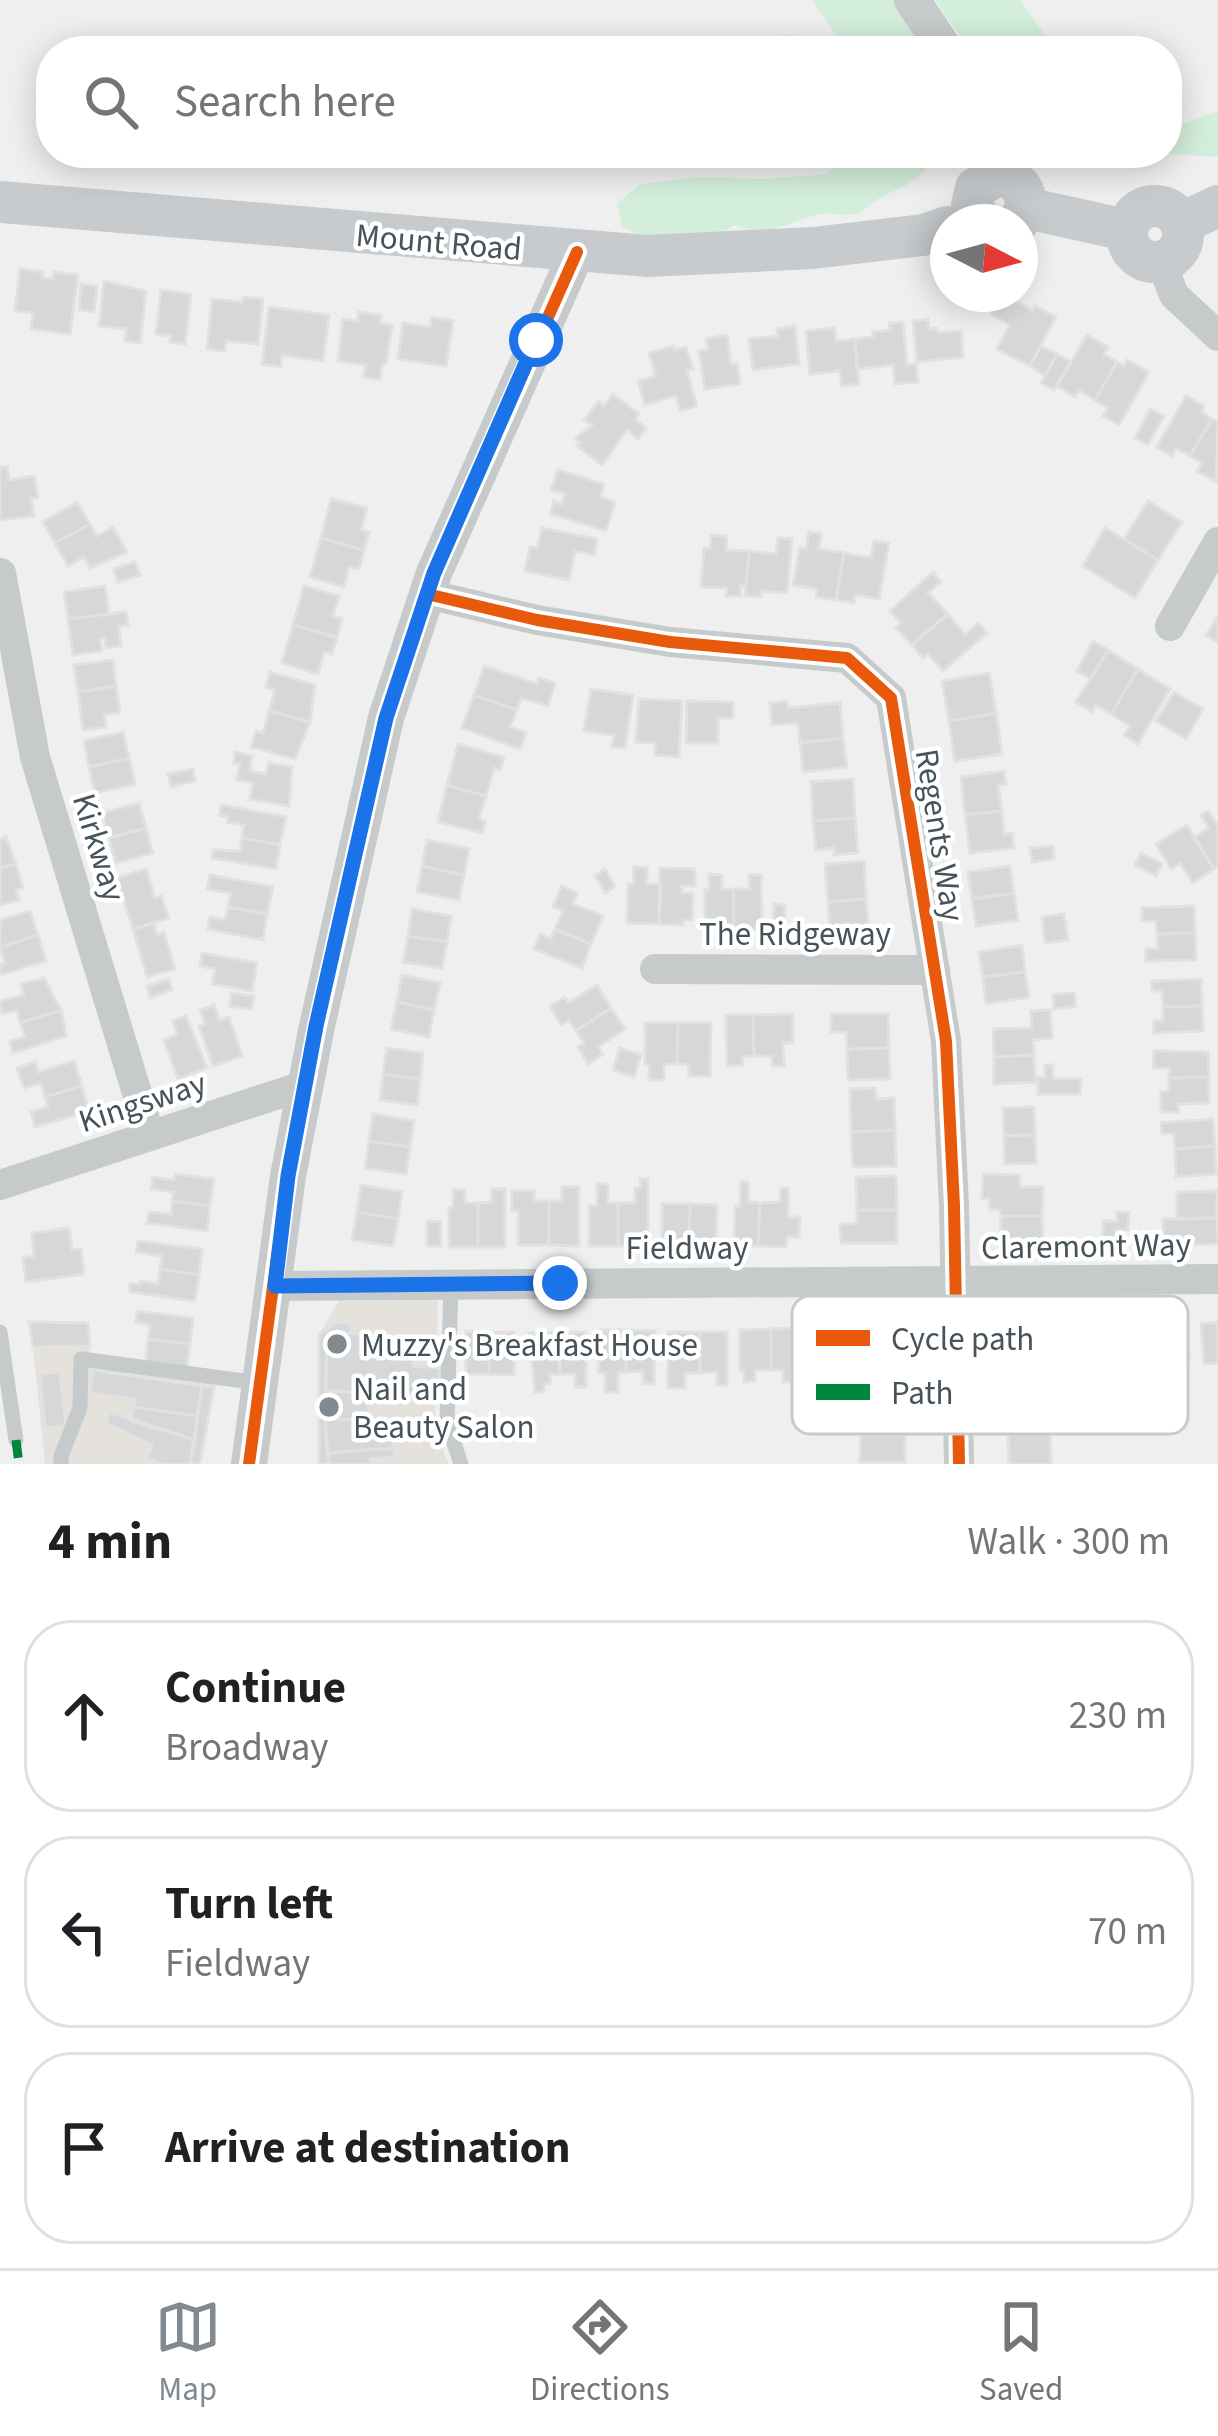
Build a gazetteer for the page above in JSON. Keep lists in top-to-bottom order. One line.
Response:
{"streets":{"main road":["Mount Road"],"street":["Regents Way","Kirkway","The Ridgeway","Kingsway","Claremont Way","Fieldway"]},"crossings":[["Regents Way","The Ridgeway"],["Regents Way","Claremont Way"],["Regents Way","Fieldway"],["Kirkway","Kingsway"],["Claremont Way","Fieldway"]],"places":["Muzzy's Breakfast House","Nail and Beauty Salon"],"legend":["Cycle path","Path"],"north":"right","page":{"search":"Search here","heading":["4 min","Walk · 300 m"],"list":[["Continue","Broadway","230 m"],["Turn left","Fieldway","70 m"],"Arrive at destination"],"nav":["Map","Directions","Saved"]}}
